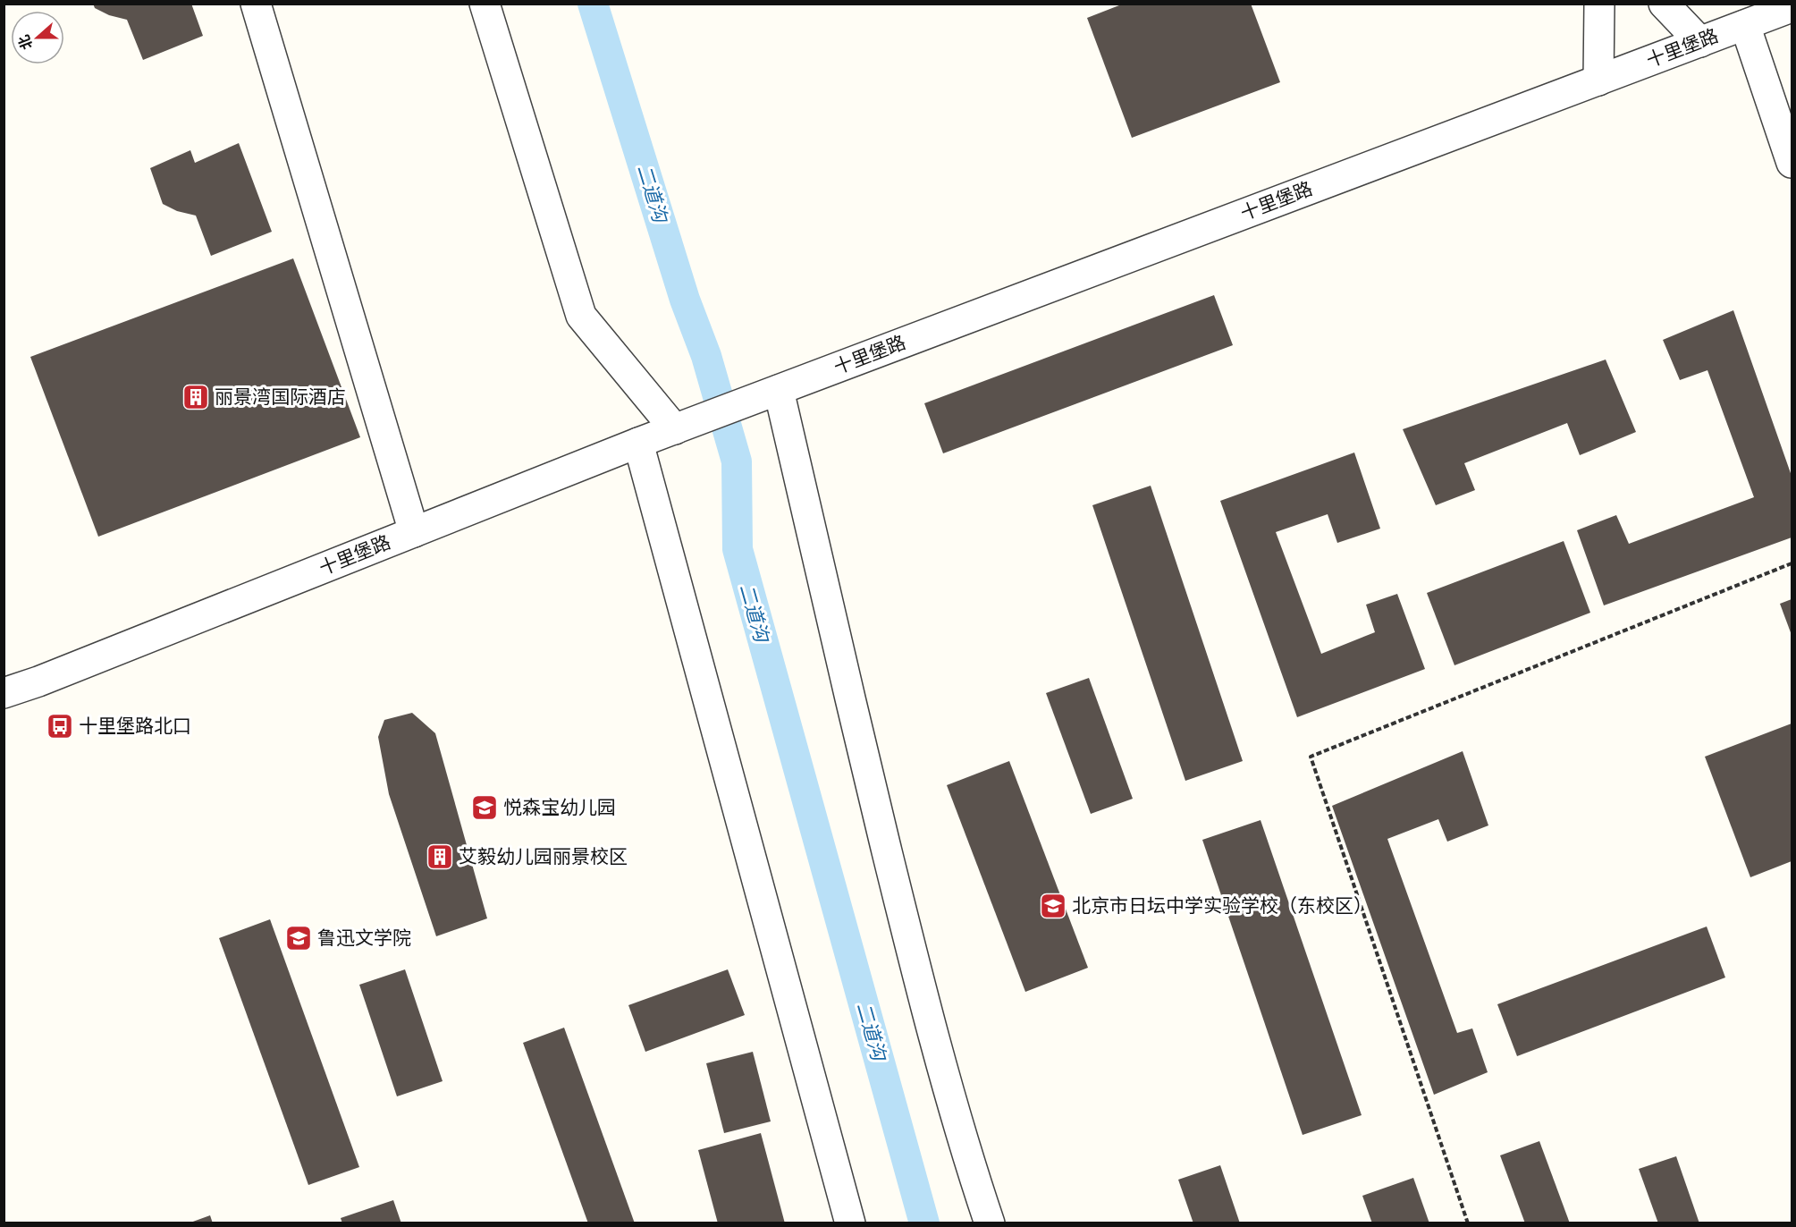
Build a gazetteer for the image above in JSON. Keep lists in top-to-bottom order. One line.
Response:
{"streets":{"street":["十里堡路"]},"water":["二道沟"],"places":{"building":["丽景湾国际酒店","艾毅幼儿园丽景校区"],"bus stop":["十里堡路北口"],"school or university":["悦森宝幼儿园","北京市日坛中学实验学校（东校区）","鲁迅文学院"]},"north":"left"}
